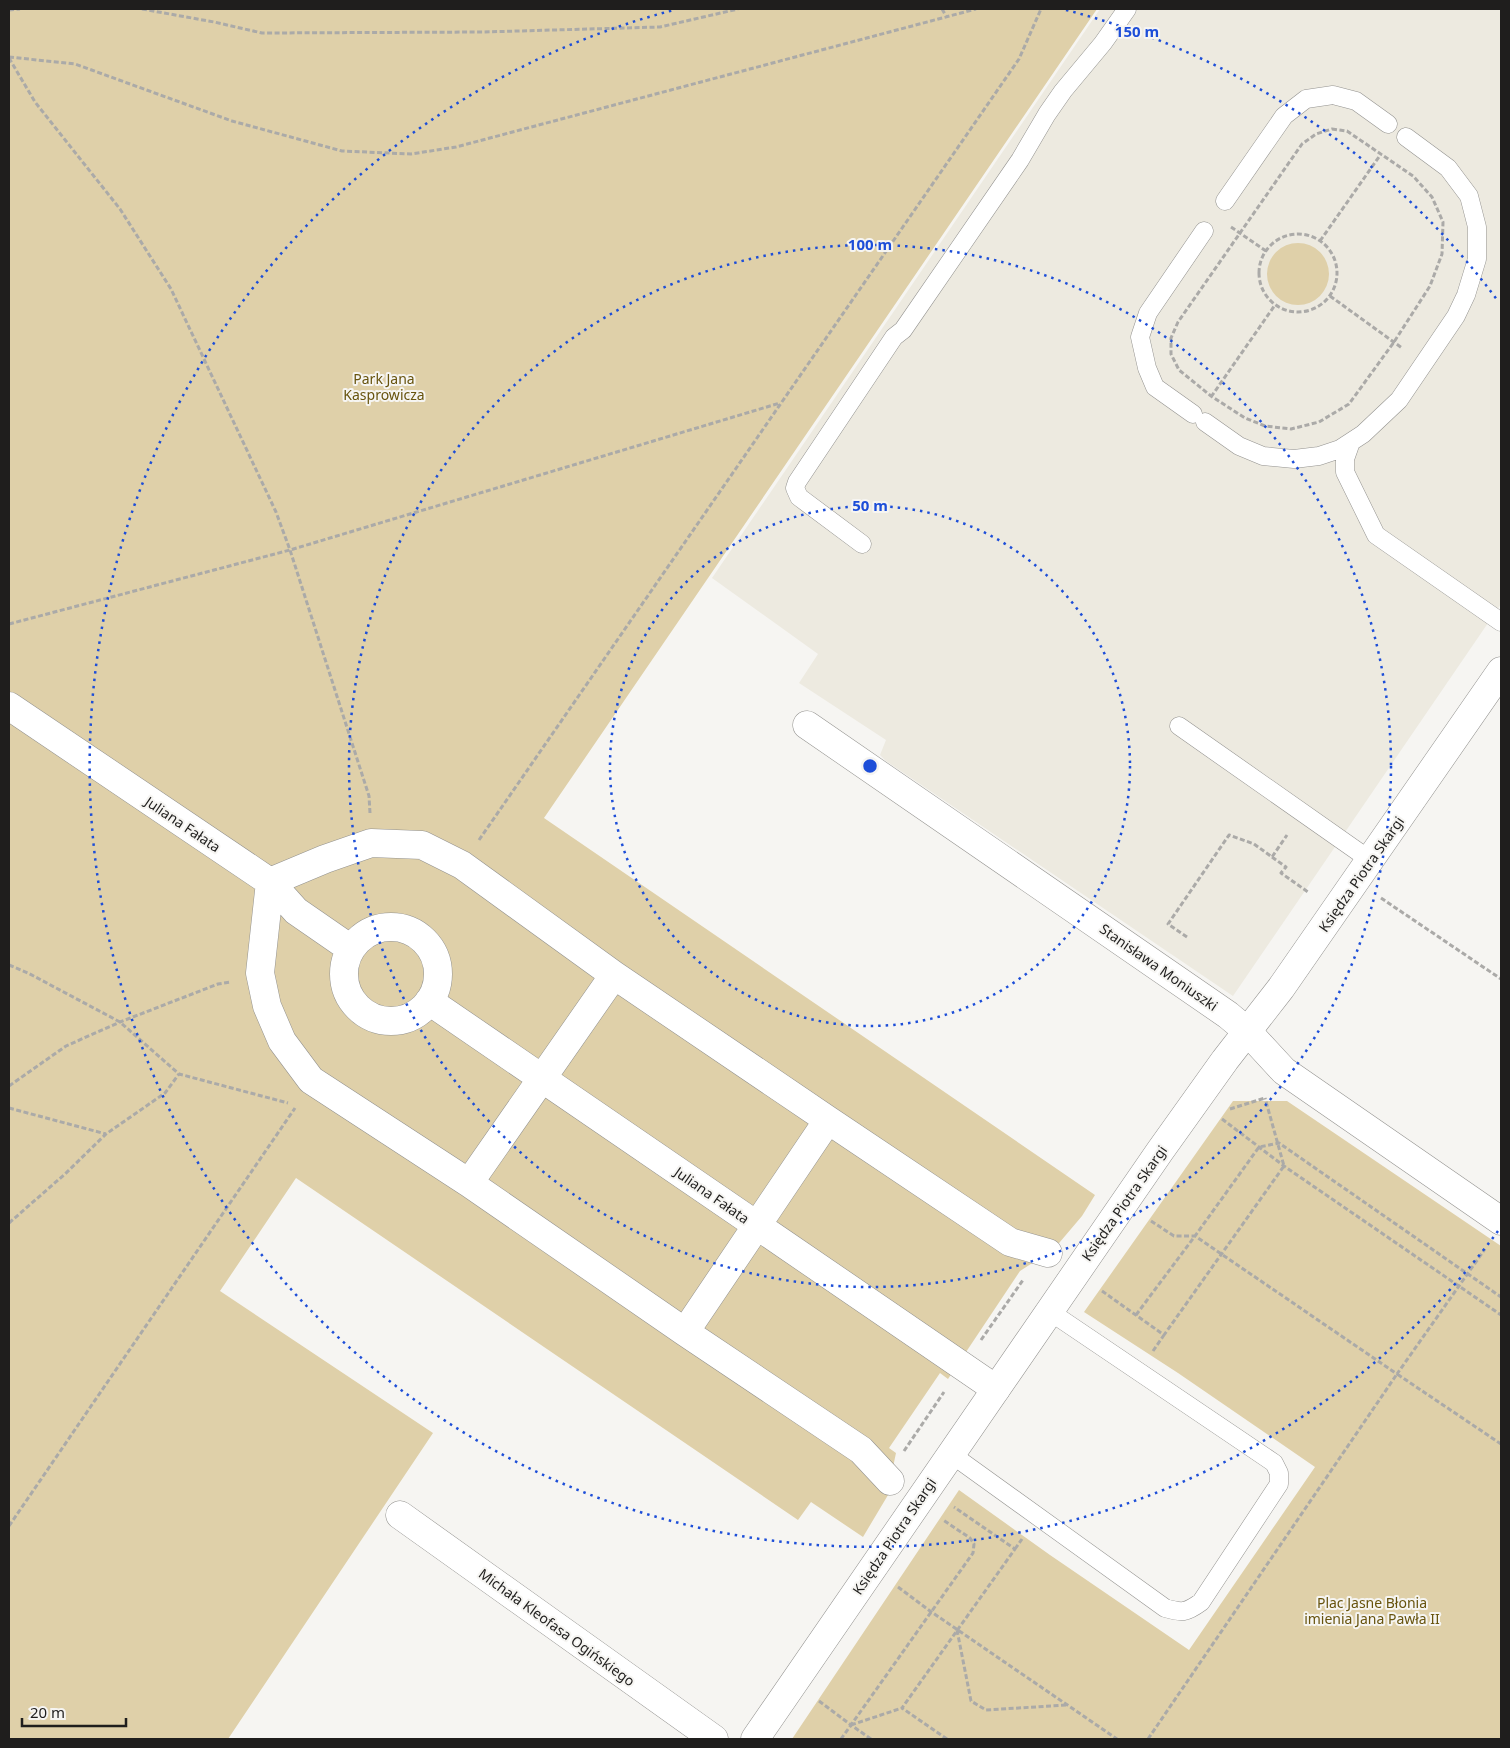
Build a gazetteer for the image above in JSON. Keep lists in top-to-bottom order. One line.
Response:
{"streets":{"street":["Juliana Fałata","Księdza Piotra Skargi","Stanisława Moniuszki","Michała Kleofasa Ogińskiego"]},"crossings":[["Juliana Fałata","Księdza Piotra Skargi"],["Księdza Piotra Skargi","Stanisława Moniuszki"]],"parks":["Park Jana Kasprowicza","Plac Jasne Błonia imienia Jana Pawła II"],"scale_bar":"20 m","rings":["150 m","100 m","50 m"]}
